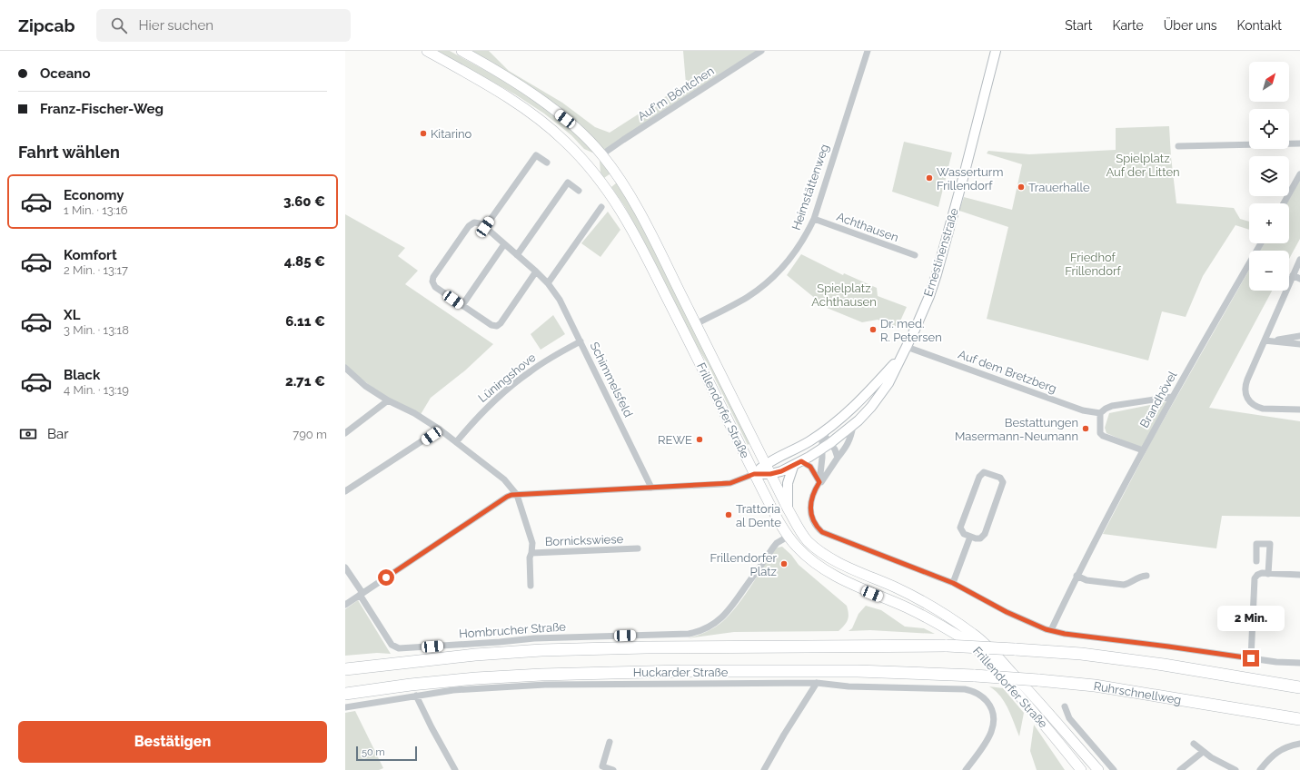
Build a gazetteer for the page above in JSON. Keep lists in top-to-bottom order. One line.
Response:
{"streets":{"highway":["Ruhrschnellweg"],"main road":["Ernestinenstraße","Frillendorfer Straße"],"street":["Auf'm Böntchen","Heimstättenweg","Achthausen","Auf dem Bretzberg","Lüningshove","Schimmelsfeld","Brandhövel","Bornickswiese","Hombrucher Straße","Huckarder Straße"]},"crossings":[["Auf'm Böntchen","Frillendorfer Straße"],["Heimstättenweg","Achthausen"],["Heimstättenweg","Frillendorfer Straße"],["Ernestinenstraße","Auf dem Bretzberg"],["Ernestinenstraße","Frillendorfer Straße"],["Lüningshove","Schimmelsfeld"],["Frillendorfer Straße","Hombrucher Straße"]],"parks":["Spielplatz Auf der Litten","Friedhof Frillendorf","Spielplatz Achthausen"],"places":["Kitarino","Wasserturm Frillendorf","Trauerhalle","Dr. med. R. Petersen","Bestattungen Masermann-Neumann","REWE","Trattoria al Dente","Frillendorfer Platz"],"scale_bar":"50 m","north":"top right","page":{"header":"Zipcab","search":"Hier suchen","nav":["Start","Karte","Über uns","Kontakt"],"banner":["Oceano","Franz-Fischer-Weg"],"map_buttons":["+","−"],"heading":"Fahrt wählen","list":[{"name":"Economy","note":"1 Min. · 13:16","value":"3.60 €"},{"name":"Komfort","note":"2 Min. · 13:17","value":"4.85 €"},{"name":"XL","note":"3 Min. · 13:18","value":"6.11 €"},{"name":"Black","note":"4 Min. · 13:19","value":"2.71 €"}],"pay":["Bar","790 m"],"bubble":"2 Min.","buttons":"Bestätigen","scale":"50 m"}}
